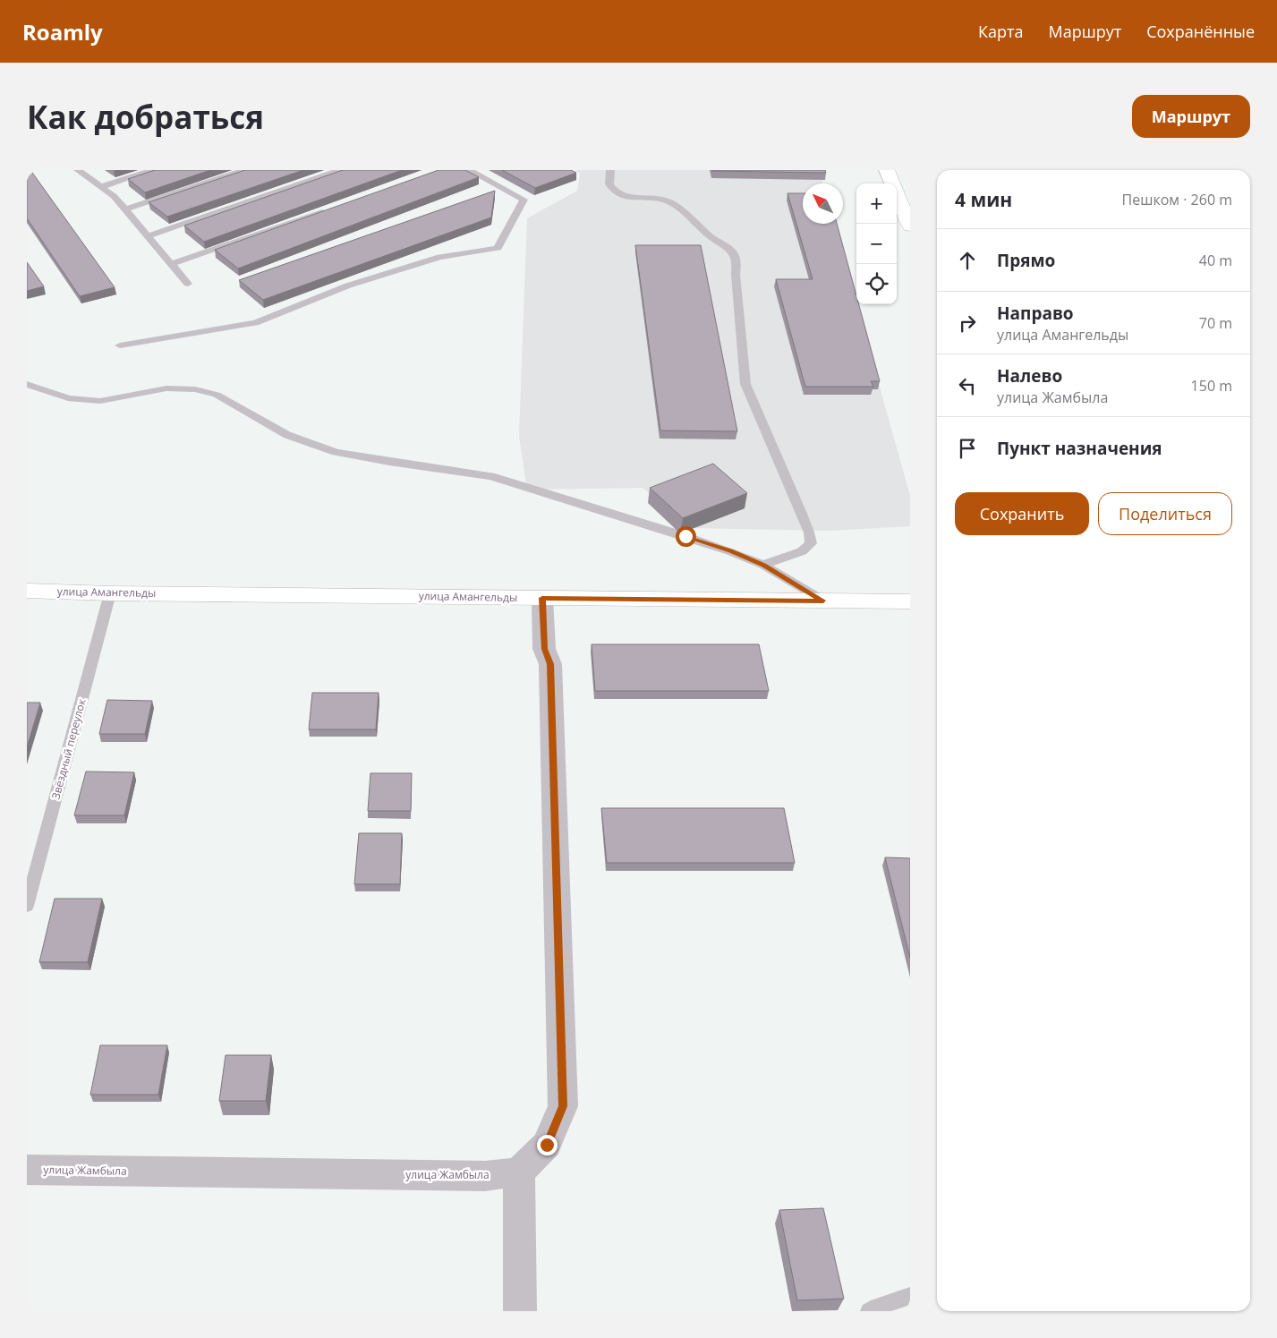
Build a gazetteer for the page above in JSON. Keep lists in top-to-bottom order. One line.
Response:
{"streets":{"street":["улица Амангельды","улица Жамбыла"],"lane":["Звёздный переулок"]},"crossings":[["улица Амангельды","Звёздный переулок"]],"north":"top left","page":{"header":"Roamly","nav":["Карта","Маршрут","Сохранённые"],"buttons":["Маршрут",["Сохранить","Поделиться"]],"title":"Как добраться","heading":["4 мин","Пешком · 260 m"],"map_buttons":["+","−"],"list":[["Прямо","40 m"],["Направо","улица Амангельды","70 m"],["Налево","улица Жамбыла","150 m"],"Пункт назначения"]}}
